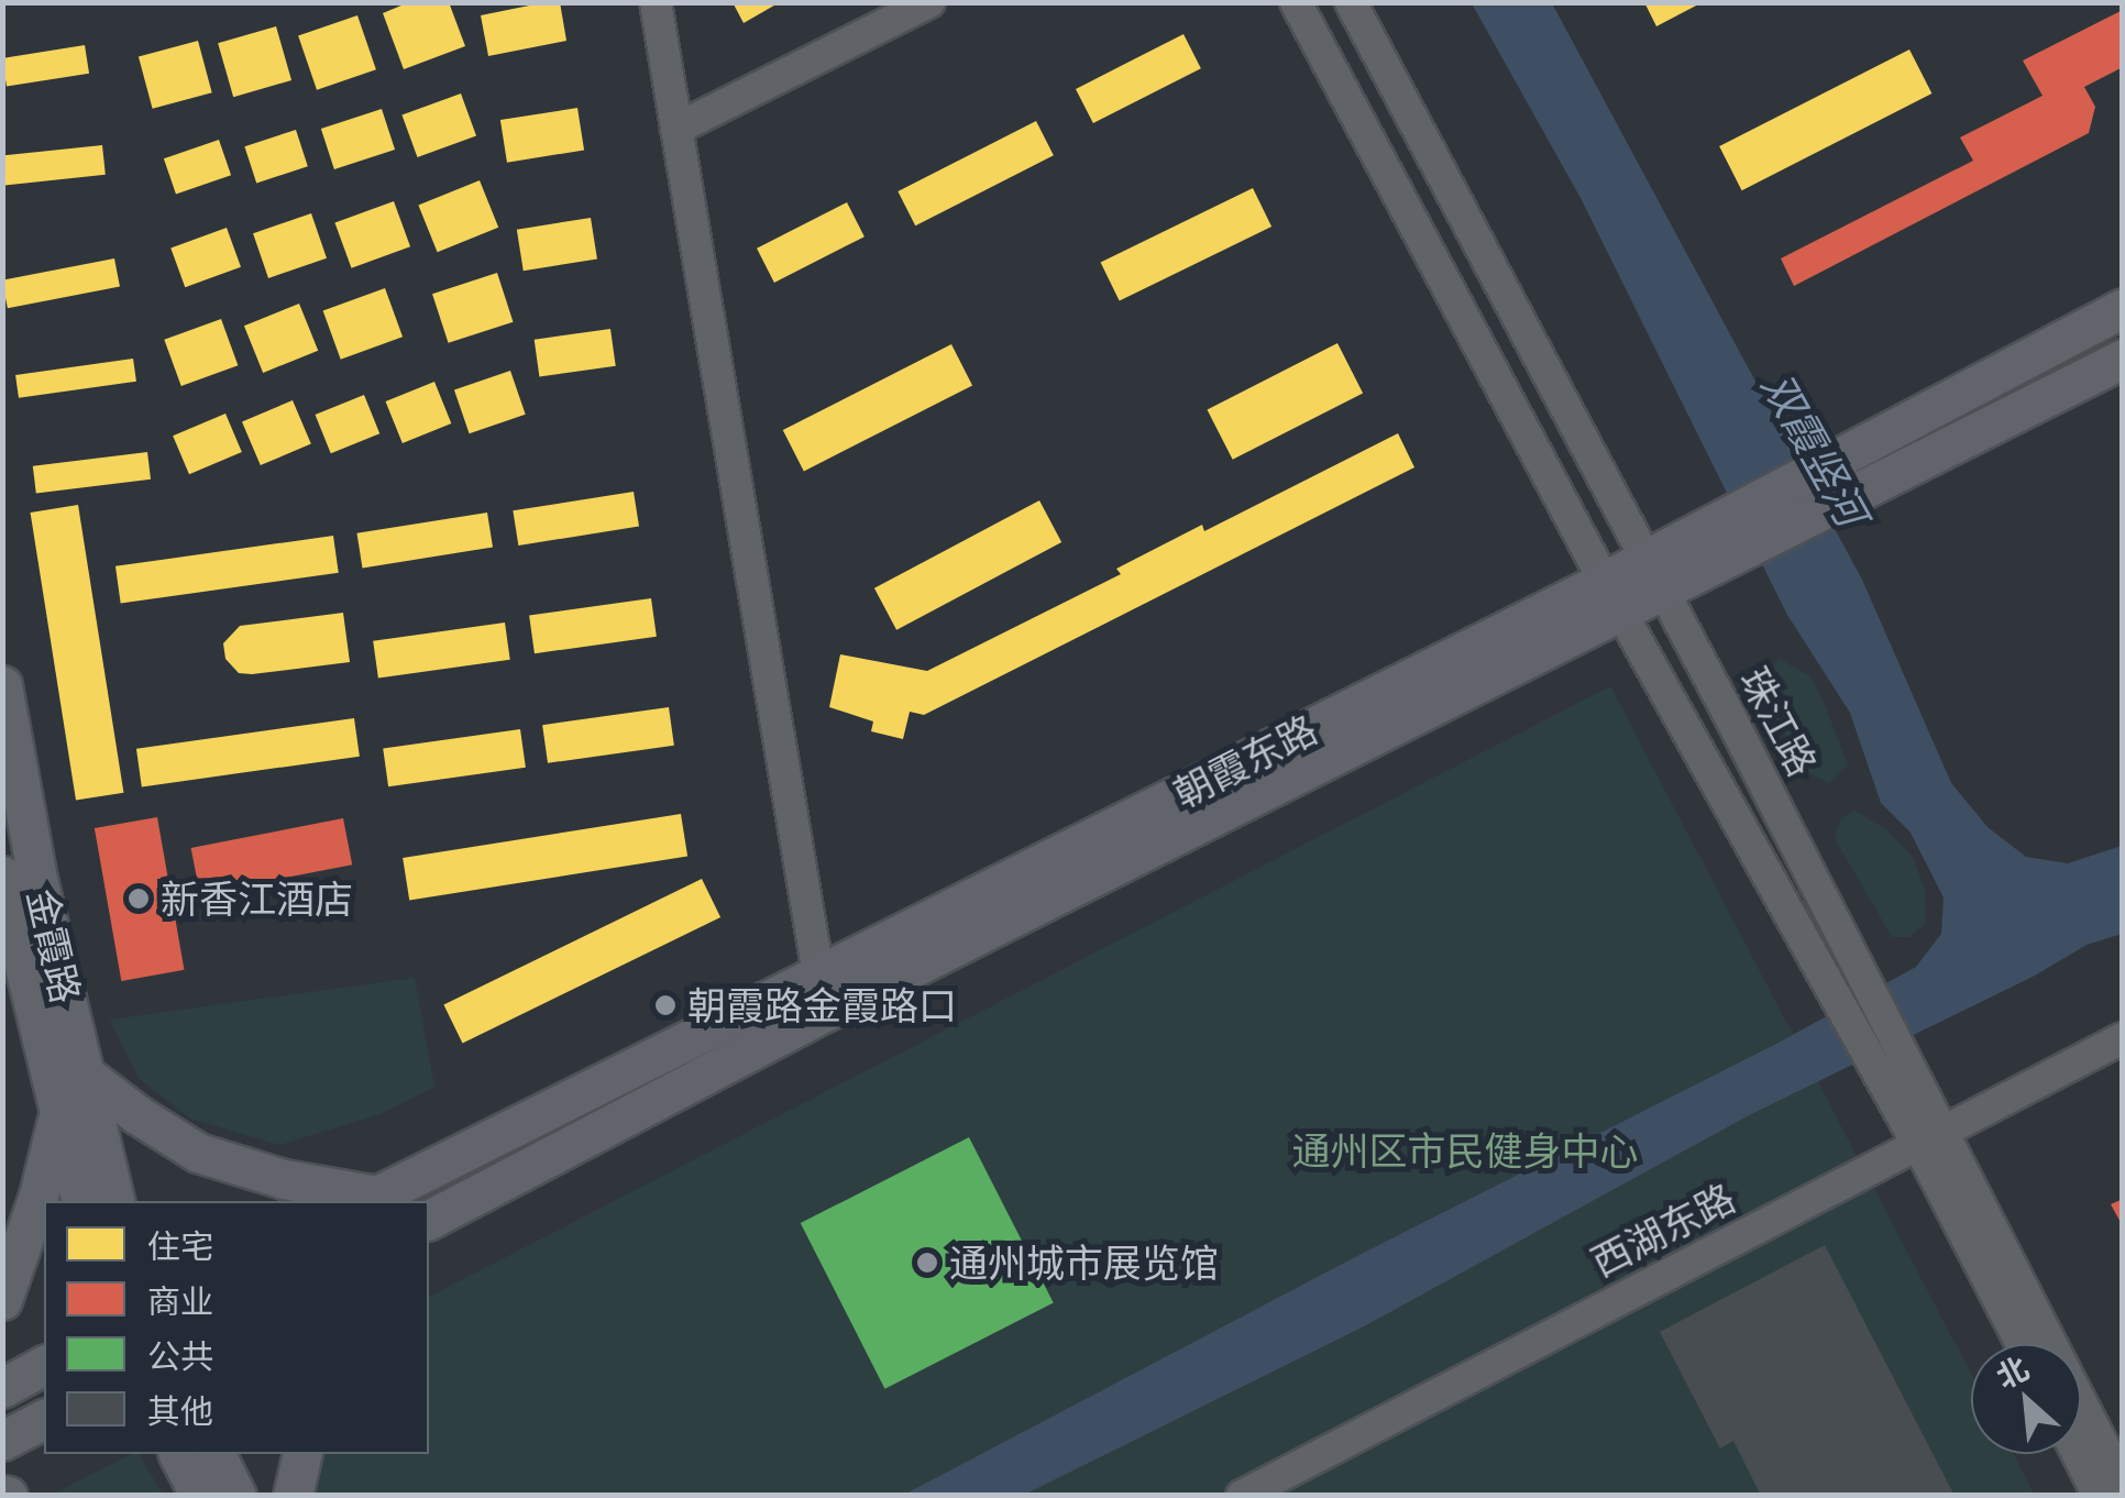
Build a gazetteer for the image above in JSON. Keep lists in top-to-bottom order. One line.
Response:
{"streets":{"main road":["朝霞东路","金霞路"],"street":["珠江路","西湖东路"]},"crossings":[["珠江路","朝霞东路"],["珠江路","西湖东路"]],"water":["双霞竖河"],"parks":["通州区市民健身中心"],"places":["新香江酒店","朝霞路金霞路口","通州城市展览馆"],"legend":["住宅","商业","公共","其他"],"north":"top left"}
